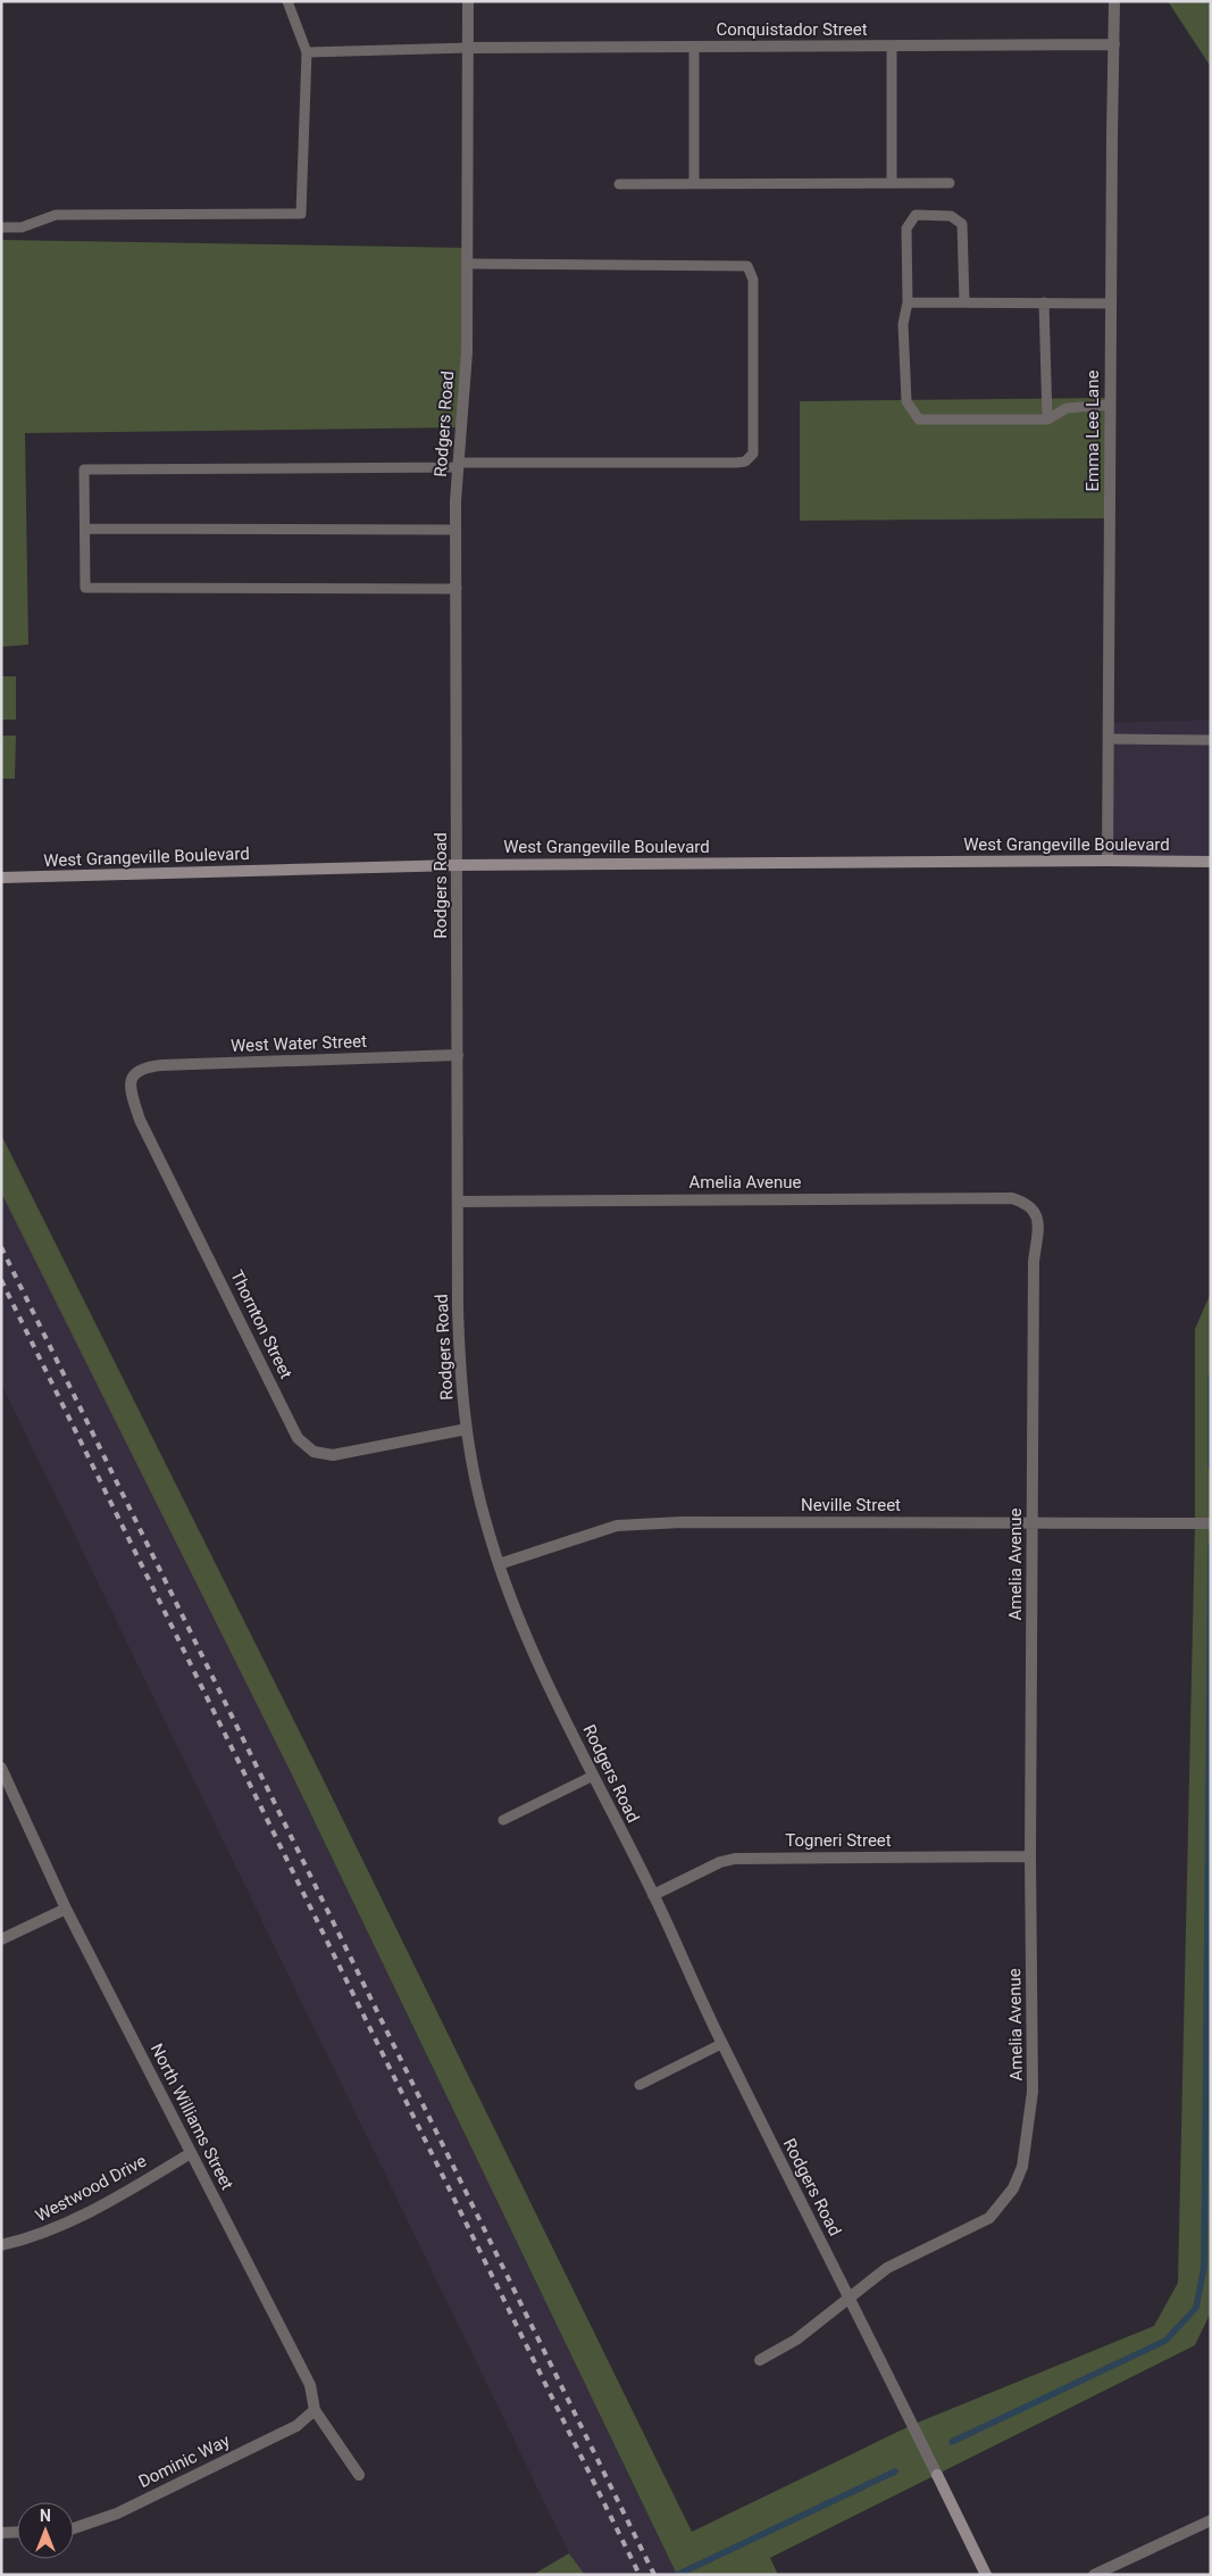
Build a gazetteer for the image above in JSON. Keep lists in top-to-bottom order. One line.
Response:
{"streets":{"main road":["Rodgers Road","West Grangeville Boulevard"],"street":["Conquistador Street","Emma Lee Lane","West Water Street","Amelia Avenue","Thornton Street","Neville Street","Togneri Street","North Williams Street","Westwood Drive","Dominic Way"]},"crossings":[["Conquistador Street","Rodgers Road"],["Conquistador Street","Emma Lee Lane"],["Rodgers Road","West Grangeville Boulevard"],["Rodgers Road","West Water Street"],["Rodgers Road","Amelia Avenue"],["Rodgers Road","Thornton Street"],["Rodgers Road","Neville Street"],["Rodgers Road","Togneri Street"],["Emma Lee Lane","West Grangeville Boulevard"],["West Water Street","Thornton Street"],["Amelia Avenue","Neville Street"],["Amelia Avenue","Togneri Street"],["North Williams Street","Westwood Drive"],["North Williams Street","Dominic Way"]],"north":"top"}
